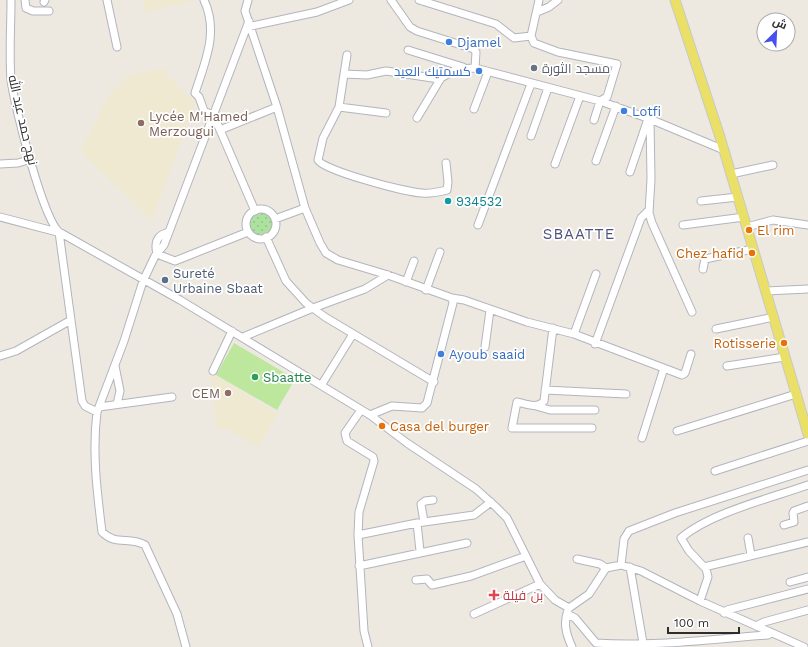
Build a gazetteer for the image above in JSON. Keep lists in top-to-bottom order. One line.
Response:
{"streets":{"street":["نهج حمد عبد الله"]},"districts":["SBAATTE"],"places":{"other":["Djamel","مسجد الثورة","كسمتيك العيد","Lotfi","Lycée M'Hamed Merzougui","934532","El rim","Chez hafid","Sureté Urbaine Sbaat","Rotisserie","Ayoub saaid","Sbaatte","CEM","Casa del burger"],"health":["بن فيلة"]},"scale_bar":"100 m","north":"top right"}
